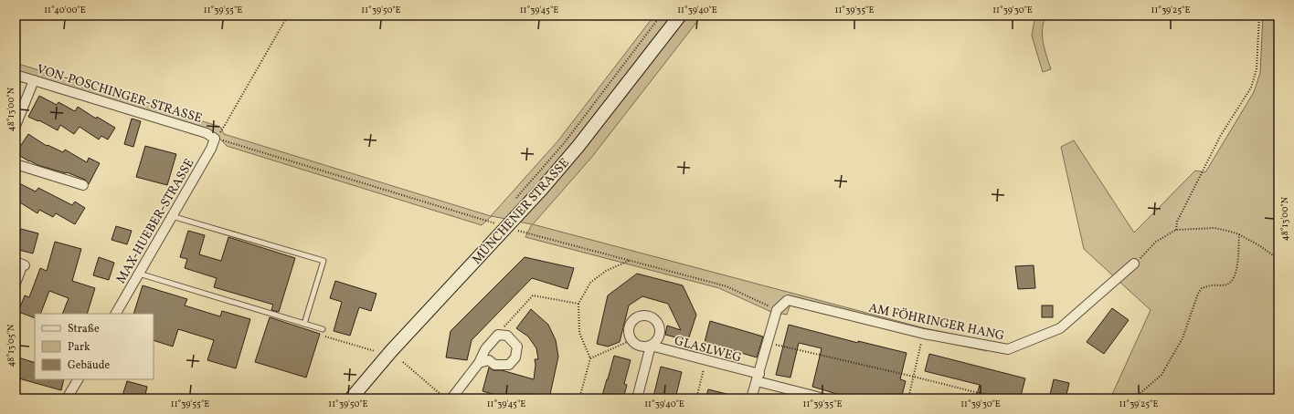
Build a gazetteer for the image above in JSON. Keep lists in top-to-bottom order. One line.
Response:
{"streets":{"main road":["MÜNCHENER STRASSE"],"street":["VON-POSCHINGER-STRASSE","MAX-HUEBER-STRASSE","AM FÖHRINGER HANG","GLASLWEG"]},"crossings":[["VON-POSCHINGER-STRASSE","MAX-HUEBER-STRASSE"]],"legend":["Straße","Park","Gebäude"],"coordinates":["11°40'00\"E","11°39'55\"E","11°39'50\"E","11°39'45\"E","11°39'40\"E","11°39'35\"E","11°39'30\"E","11°39'25\"E","48°13'00\"N","48°13'05\"N"]}
